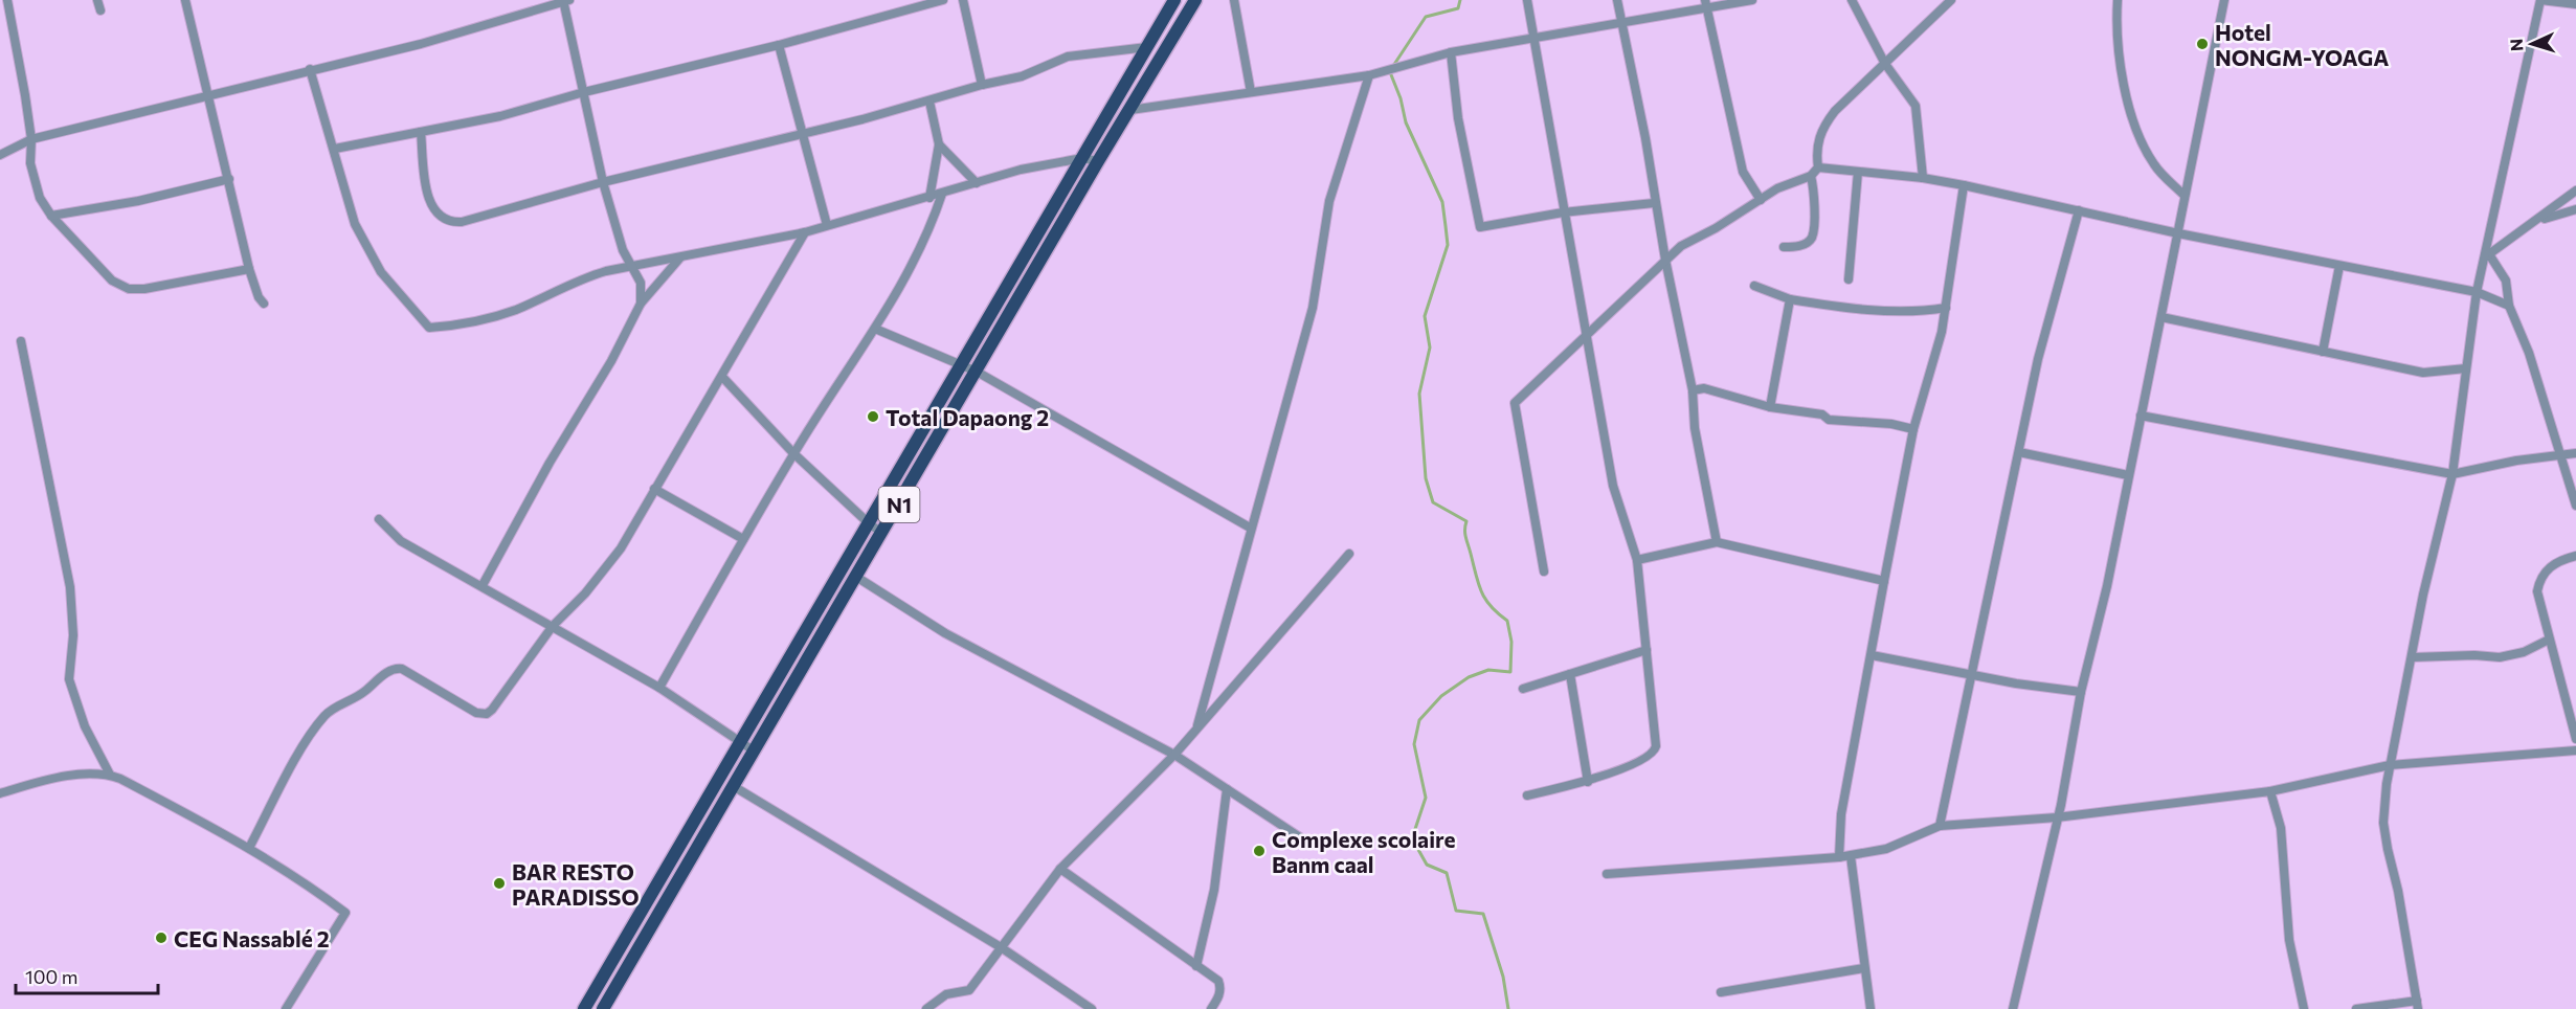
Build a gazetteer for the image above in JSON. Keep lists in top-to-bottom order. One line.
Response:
{"streets":{"highway":["N1"]},"places":["Hotel NONGM-YOAGA","Total Dapaong 2","Complexe scolaire Banm caal","BAR RESTO PARADISSO","CEG Nassablé 2"],"scale_bar":"100 m","north":"left"}
